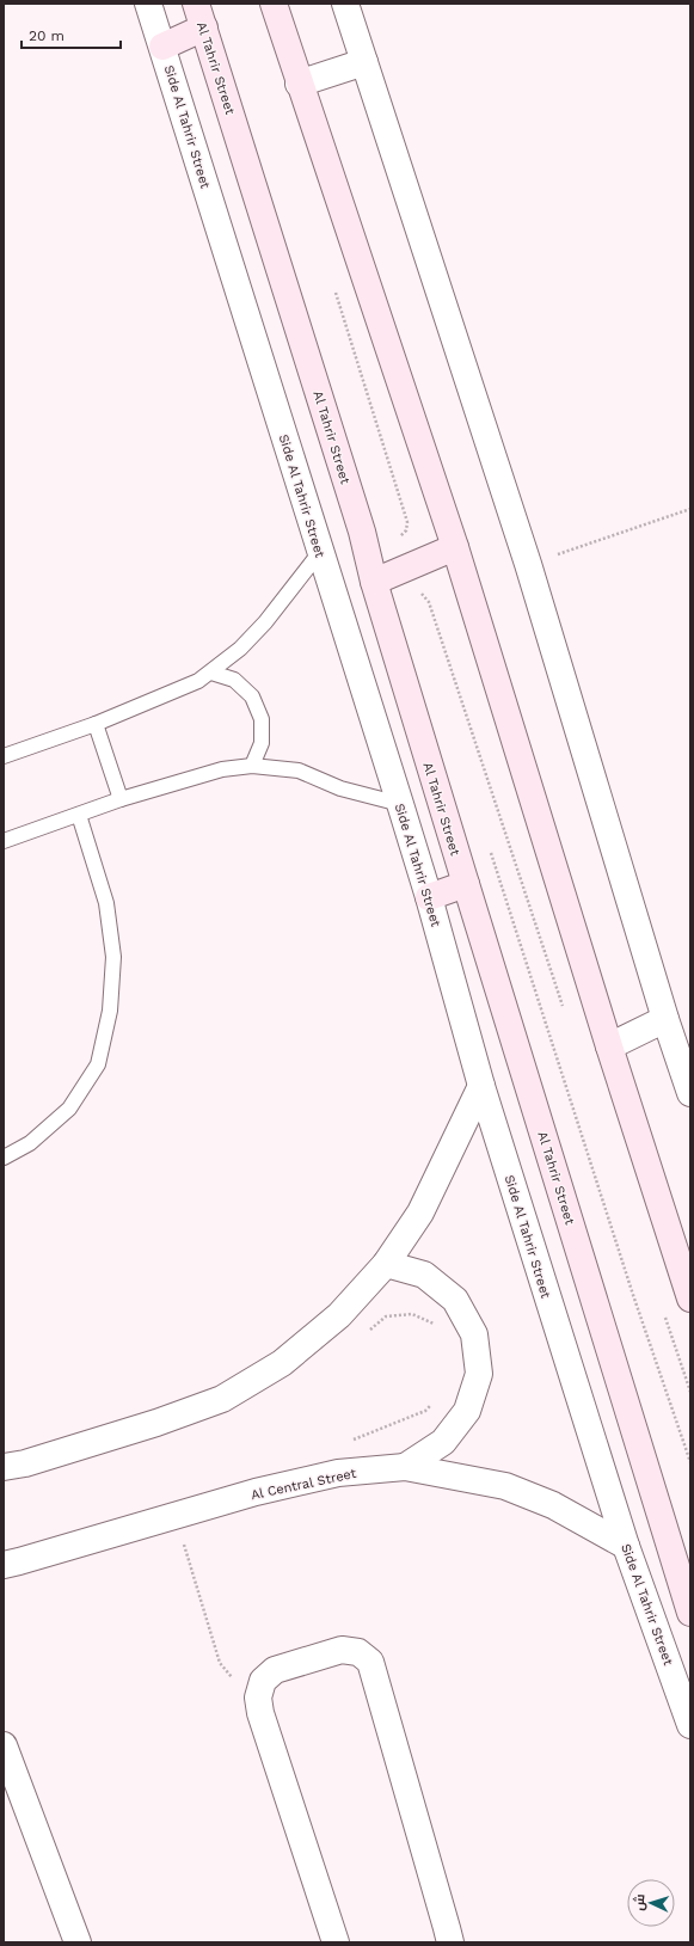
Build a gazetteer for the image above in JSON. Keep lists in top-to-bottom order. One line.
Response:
{"streets":{"street":["Al Tahrir Street","Side Al Tahrir Street","Al Central Street"]},"crossings":[["Side Al Tahrir Street","Al Central Street"]],"scale_bar":"20 m","north":"left"}
